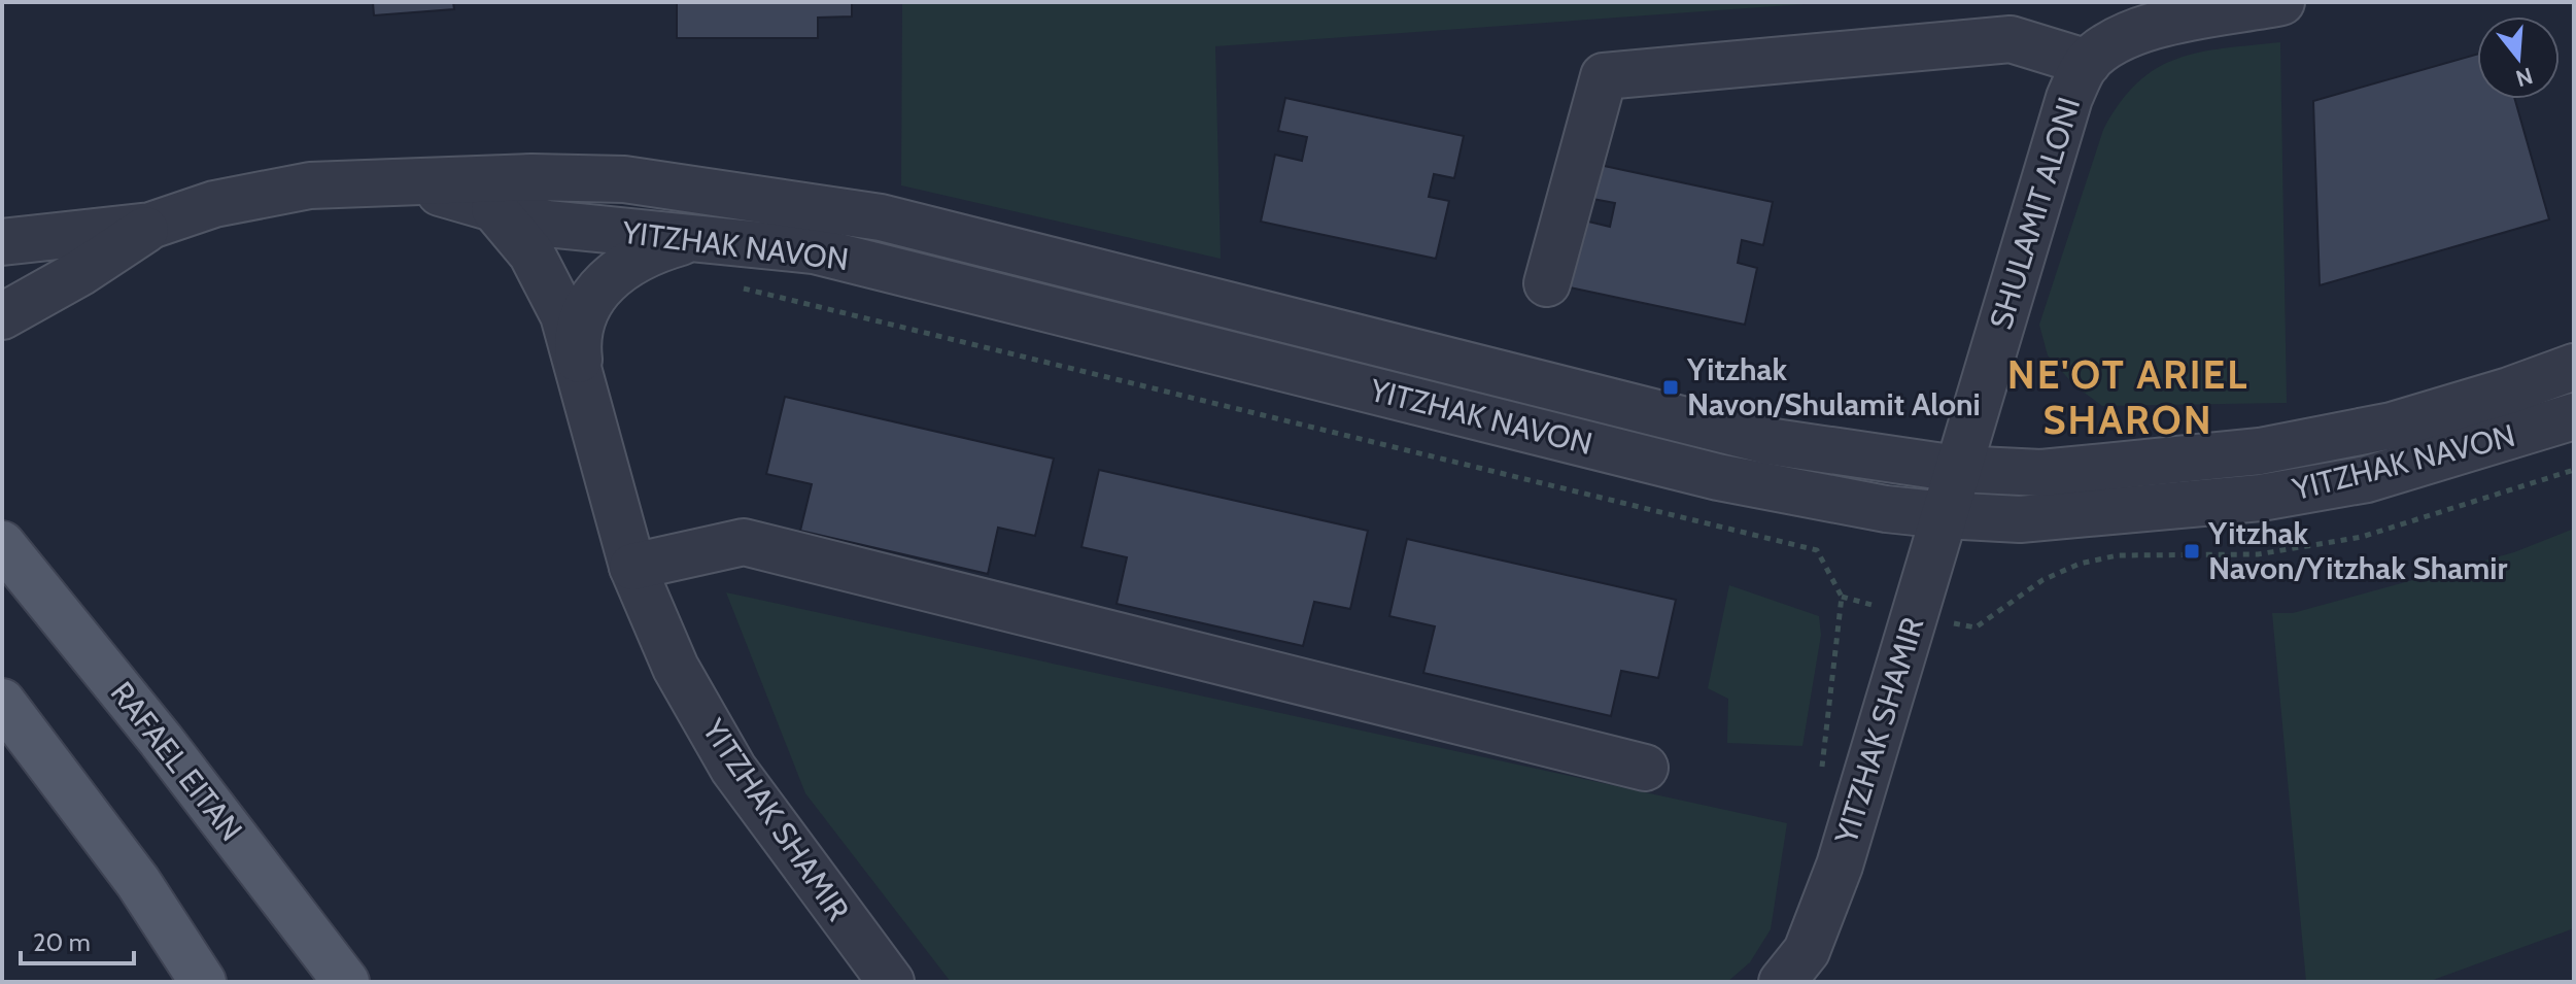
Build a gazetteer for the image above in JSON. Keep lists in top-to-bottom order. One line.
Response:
{"streets":{"main road":["RAFAEL EITAN"],"street":["SHULAMIT ALONI","YITZHAK NAVON","YITZHAK SHAMIR"]},"crossings":[["SHULAMIT ALONI","YITZHAK NAVON"],["SHULAMIT ALONI","YITZHAK SHAMIR"],["YITZHAK NAVON","YITZHAK SHAMIR"]],"districts":["NE'OT ARIEL SHARON"],"places":{"transit":["Yitzhak Navon/Shulamit Aloni","Yitzhak Navon/Yitzhak Shamir"]},"scale_bar":"20 m","north":"bottom"}
